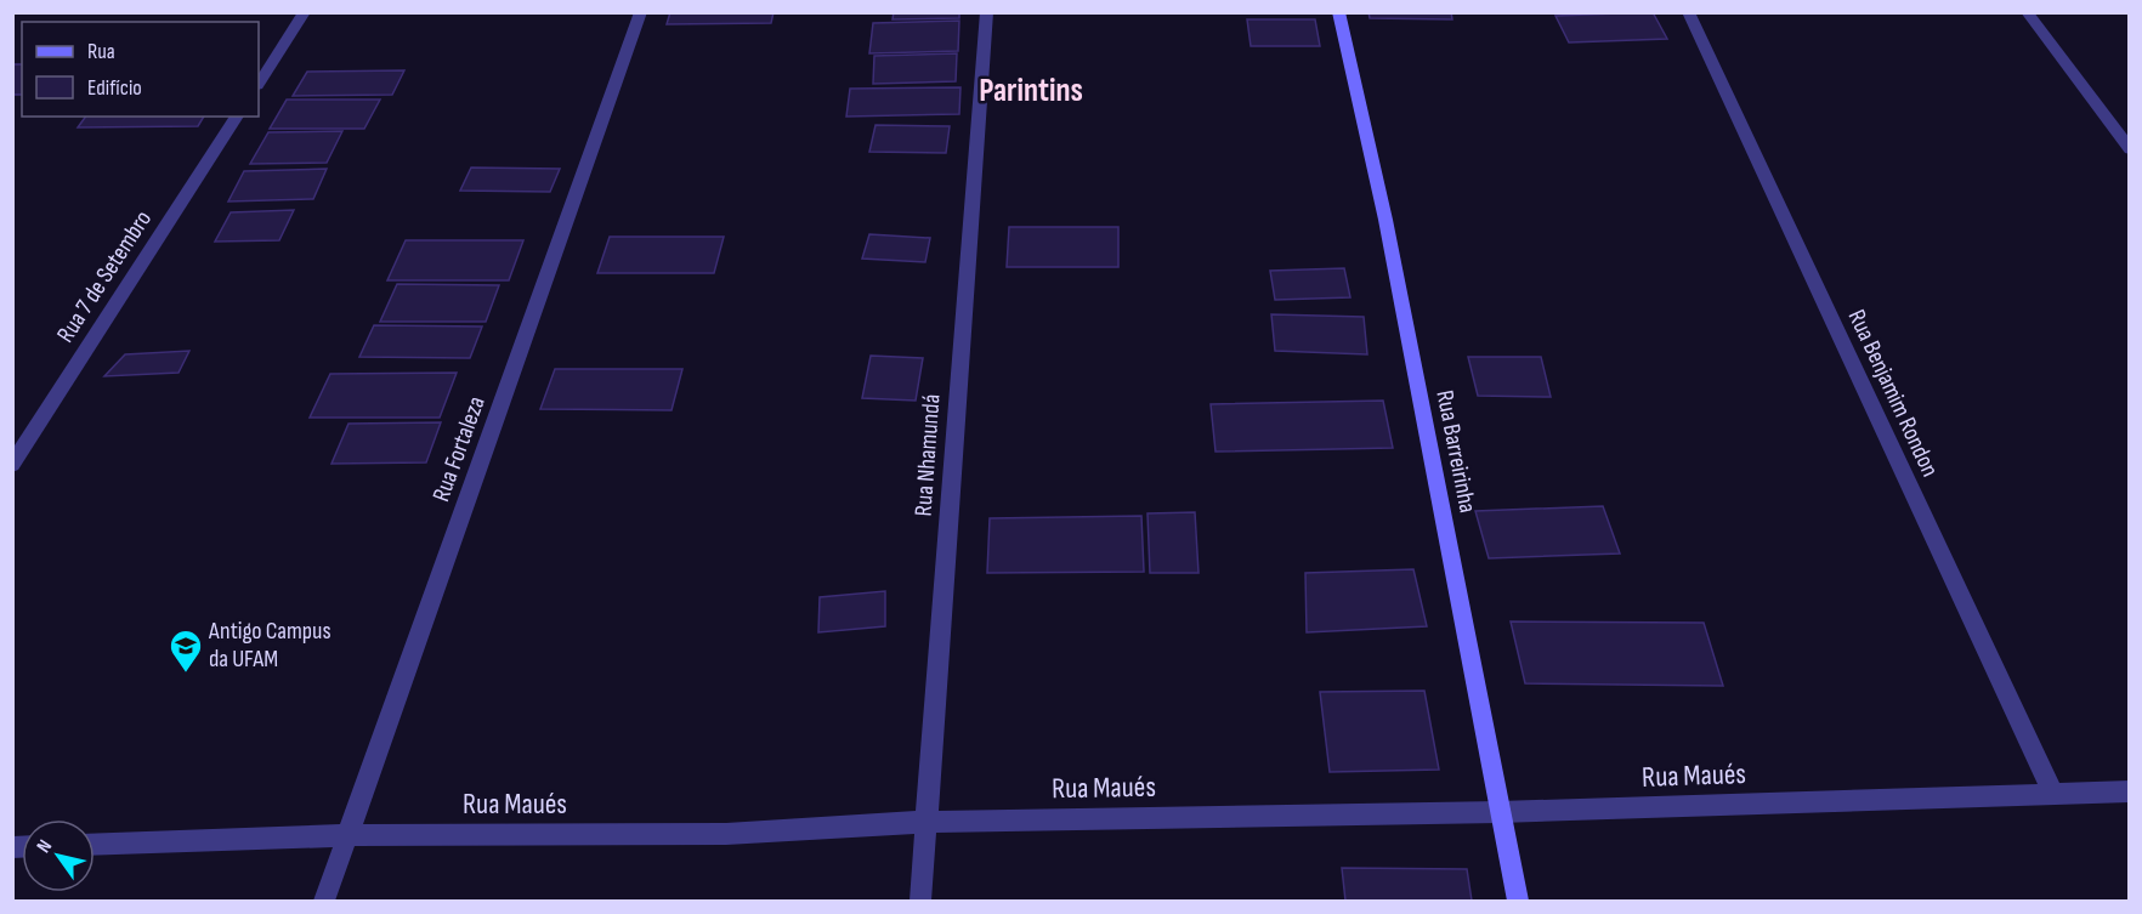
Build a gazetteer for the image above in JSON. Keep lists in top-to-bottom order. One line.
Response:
{"streets":{"street":["Rua 7 de Setembro","Rua Benjamim Rondon","Rua Fortaleza","Rua Barreirinha","Rua Nhamundá","Rua Maués"]},"crossings":[["Rua Benjamim Rondon","Rua Maués"],["Rua Fortaleza","Rua Maués"],["Rua Barreirinha","Rua Maués"],["Rua Nhamundá","Rua Maués"]],"districts":["Parintins"],"places":{"school or university":["Antigo Campus da UFAM"]},"legend":["Rua","Edifício"],"north":"top left"}
